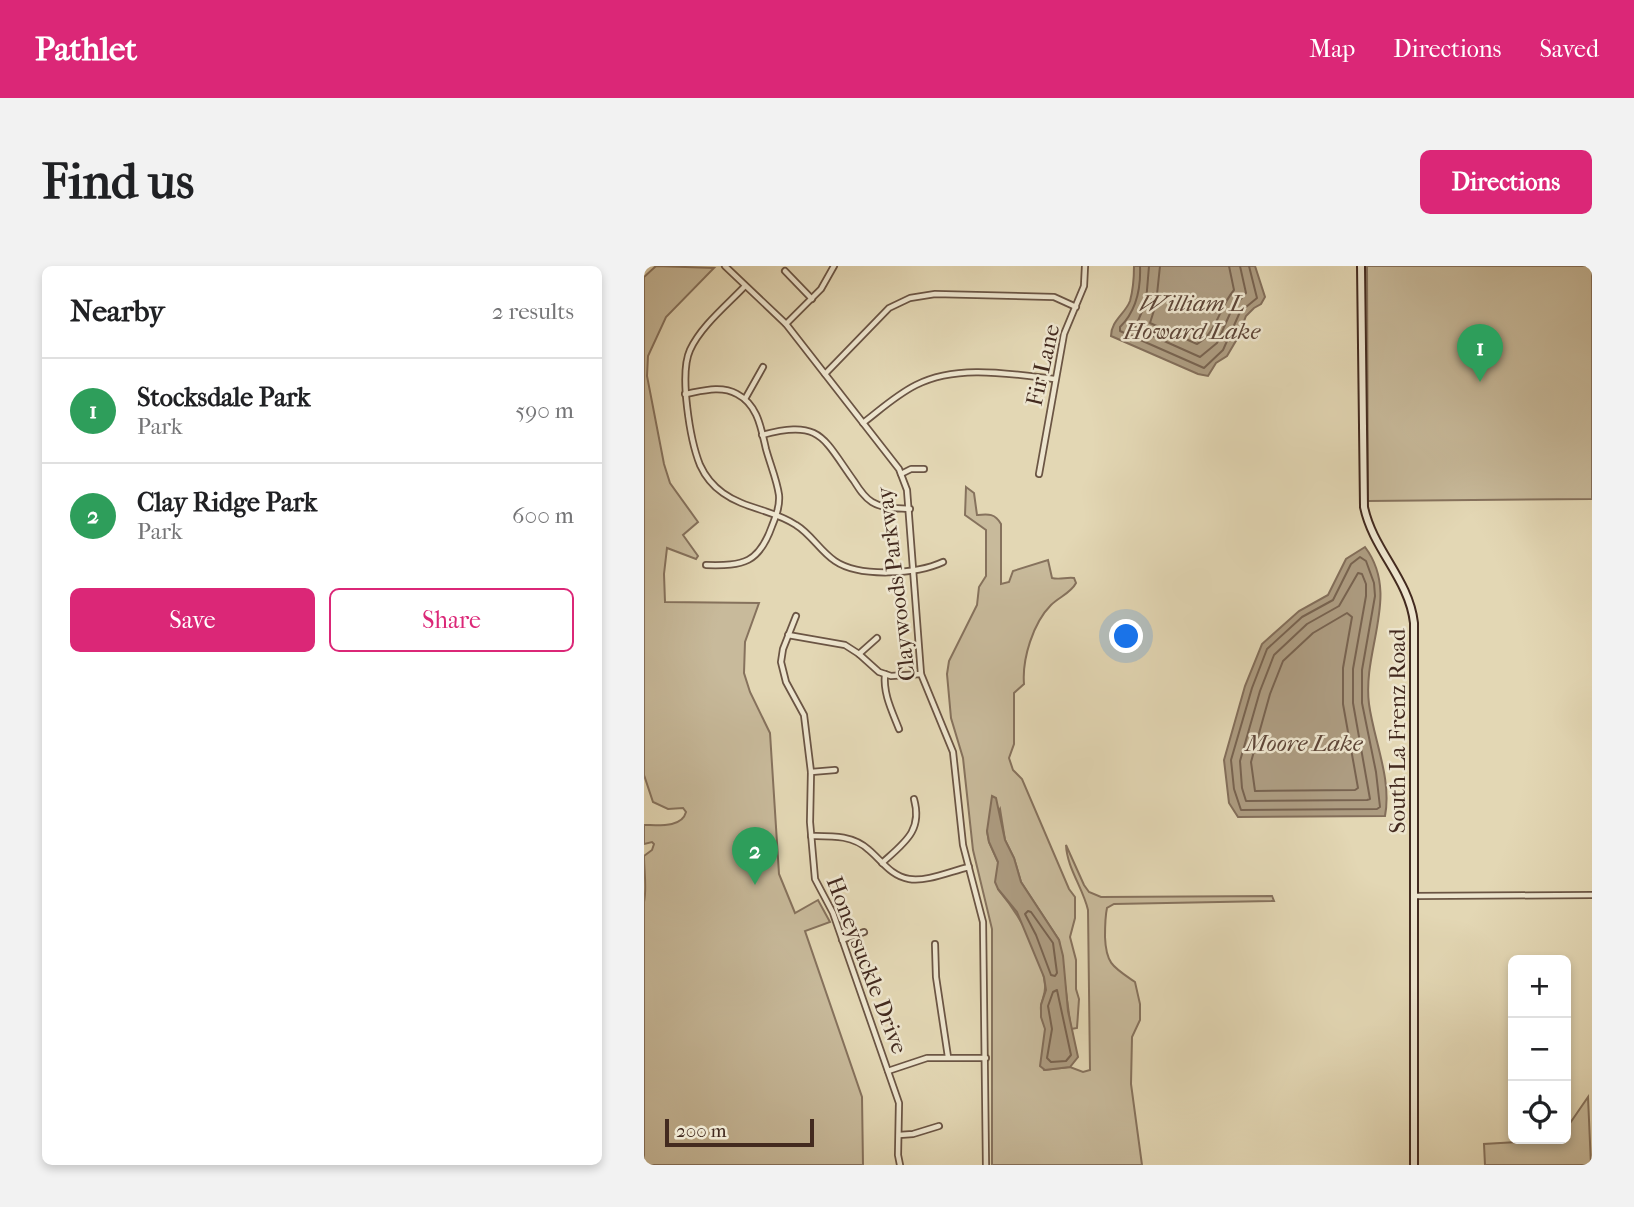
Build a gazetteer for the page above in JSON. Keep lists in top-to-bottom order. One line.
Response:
{"streets":{"street":["Fir Lane","Claywoods Parkway","South La Frenz Road","Honeysuckle Drive"]},"water":["William L Howard Lake","Moore Lake"],"scale_bar":"200 m","page":{"header":"Pathlet","nav":["Map","Directions","Saved"],"buttons":["Directions",["Save","Share"]],"title":"Find us","heading":["Nearby","2 results"],"pins":["1","2"],"list":[{"mark":"1","name":"Stocksdale Park","note":"Park","value":"590 m"},{"mark":"2","name":"Clay Ridge Park","note":"Park","value":"600 m"}],"map_buttons":["+","−"],"scale":"200 m"}}
